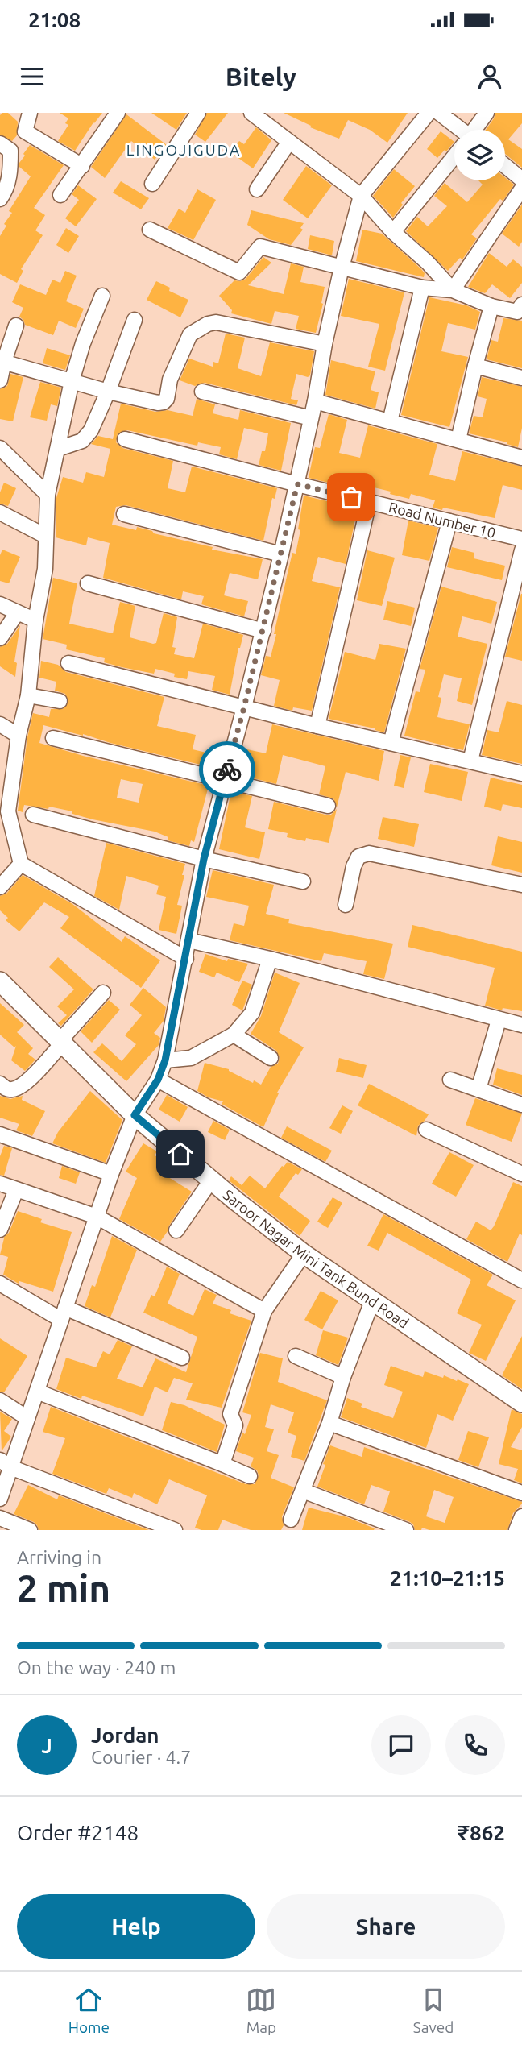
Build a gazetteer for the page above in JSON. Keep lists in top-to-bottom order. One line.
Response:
{"streets":{"main road":["Saroor Nagar Mini Tank Bund Road"],"street":["Road Number 10"]},"districts":["LINGOJIGUDA"],"page":{"status":"21:08","header":"Bitely","heading":["2 min","Arriving in","21:10–21:15"],"panel":["Jordan","Courier · 4.7","Order #2148","₹862"],"bar":"On the way · 240 m","round":"J","buttons":["Help","Share"],"tabs":["Home","Map","Saved"]}}
